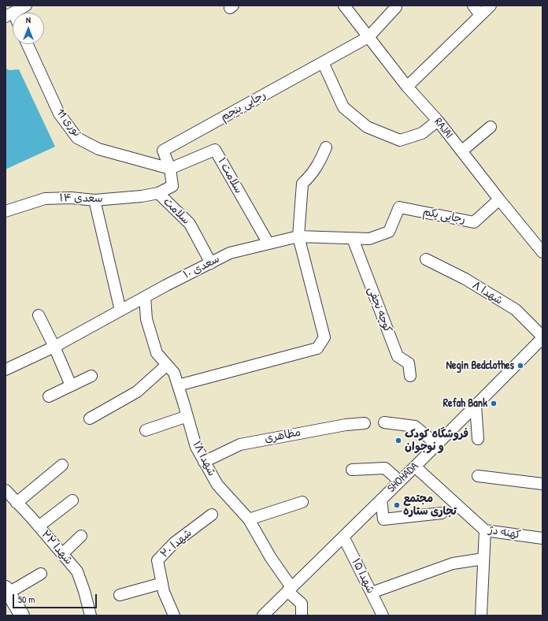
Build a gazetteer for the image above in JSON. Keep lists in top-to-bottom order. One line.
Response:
{"streets":{"street":["رجایی پنجم","نوری 11","RAJAI","سلامت ۱","سعدی ۱۴","سلامت","رجایی یکم","سعدی ۱۰","شهدا ۸","کوچه نجفی","مظاهری","شهدا ۱۸","SHOHADA","کهنه دژ","شهدا ۲۰","شهدا ۲۲","شهدا ۱۵"]},"crossings":[["رجایی پنجم","نوری 11"],["رجایی پنجم","RAJAI"],["رجایی پنجم","سلامت ۱"],["رجایی پنجم","سعدی ۱۴"],["رجایی پنجم","سلامت"],["نوری 11","سلامت ۱"],["RAJAI","رجایی یکم"],["سلامت ۱","سعدی ۱۰"],["سعدی ۱۴","سلامت"],["سلامت","سعدی ۱۰"],["رجایی یکم","سعدی ۱۰"],["سعدی ۱۰","کوچه نجفی"],["سعدی ۱۰","شهدا ۱۸"],["شهدا ۸","SHOHADA"],["مظاهری","شهدا ۱۸"],["شهدا ۱۸","SHOHADA"],["SHOHADA","کهنه دژ"],["SHOHADA","شهدا ۱۵"]],"places":["Negin Bedclothes","Refah Bank","فروشگاه کودک و نوجوان","مجتمع تجاری ستاره"],"scale_bar":"50 m","north":"top"}
